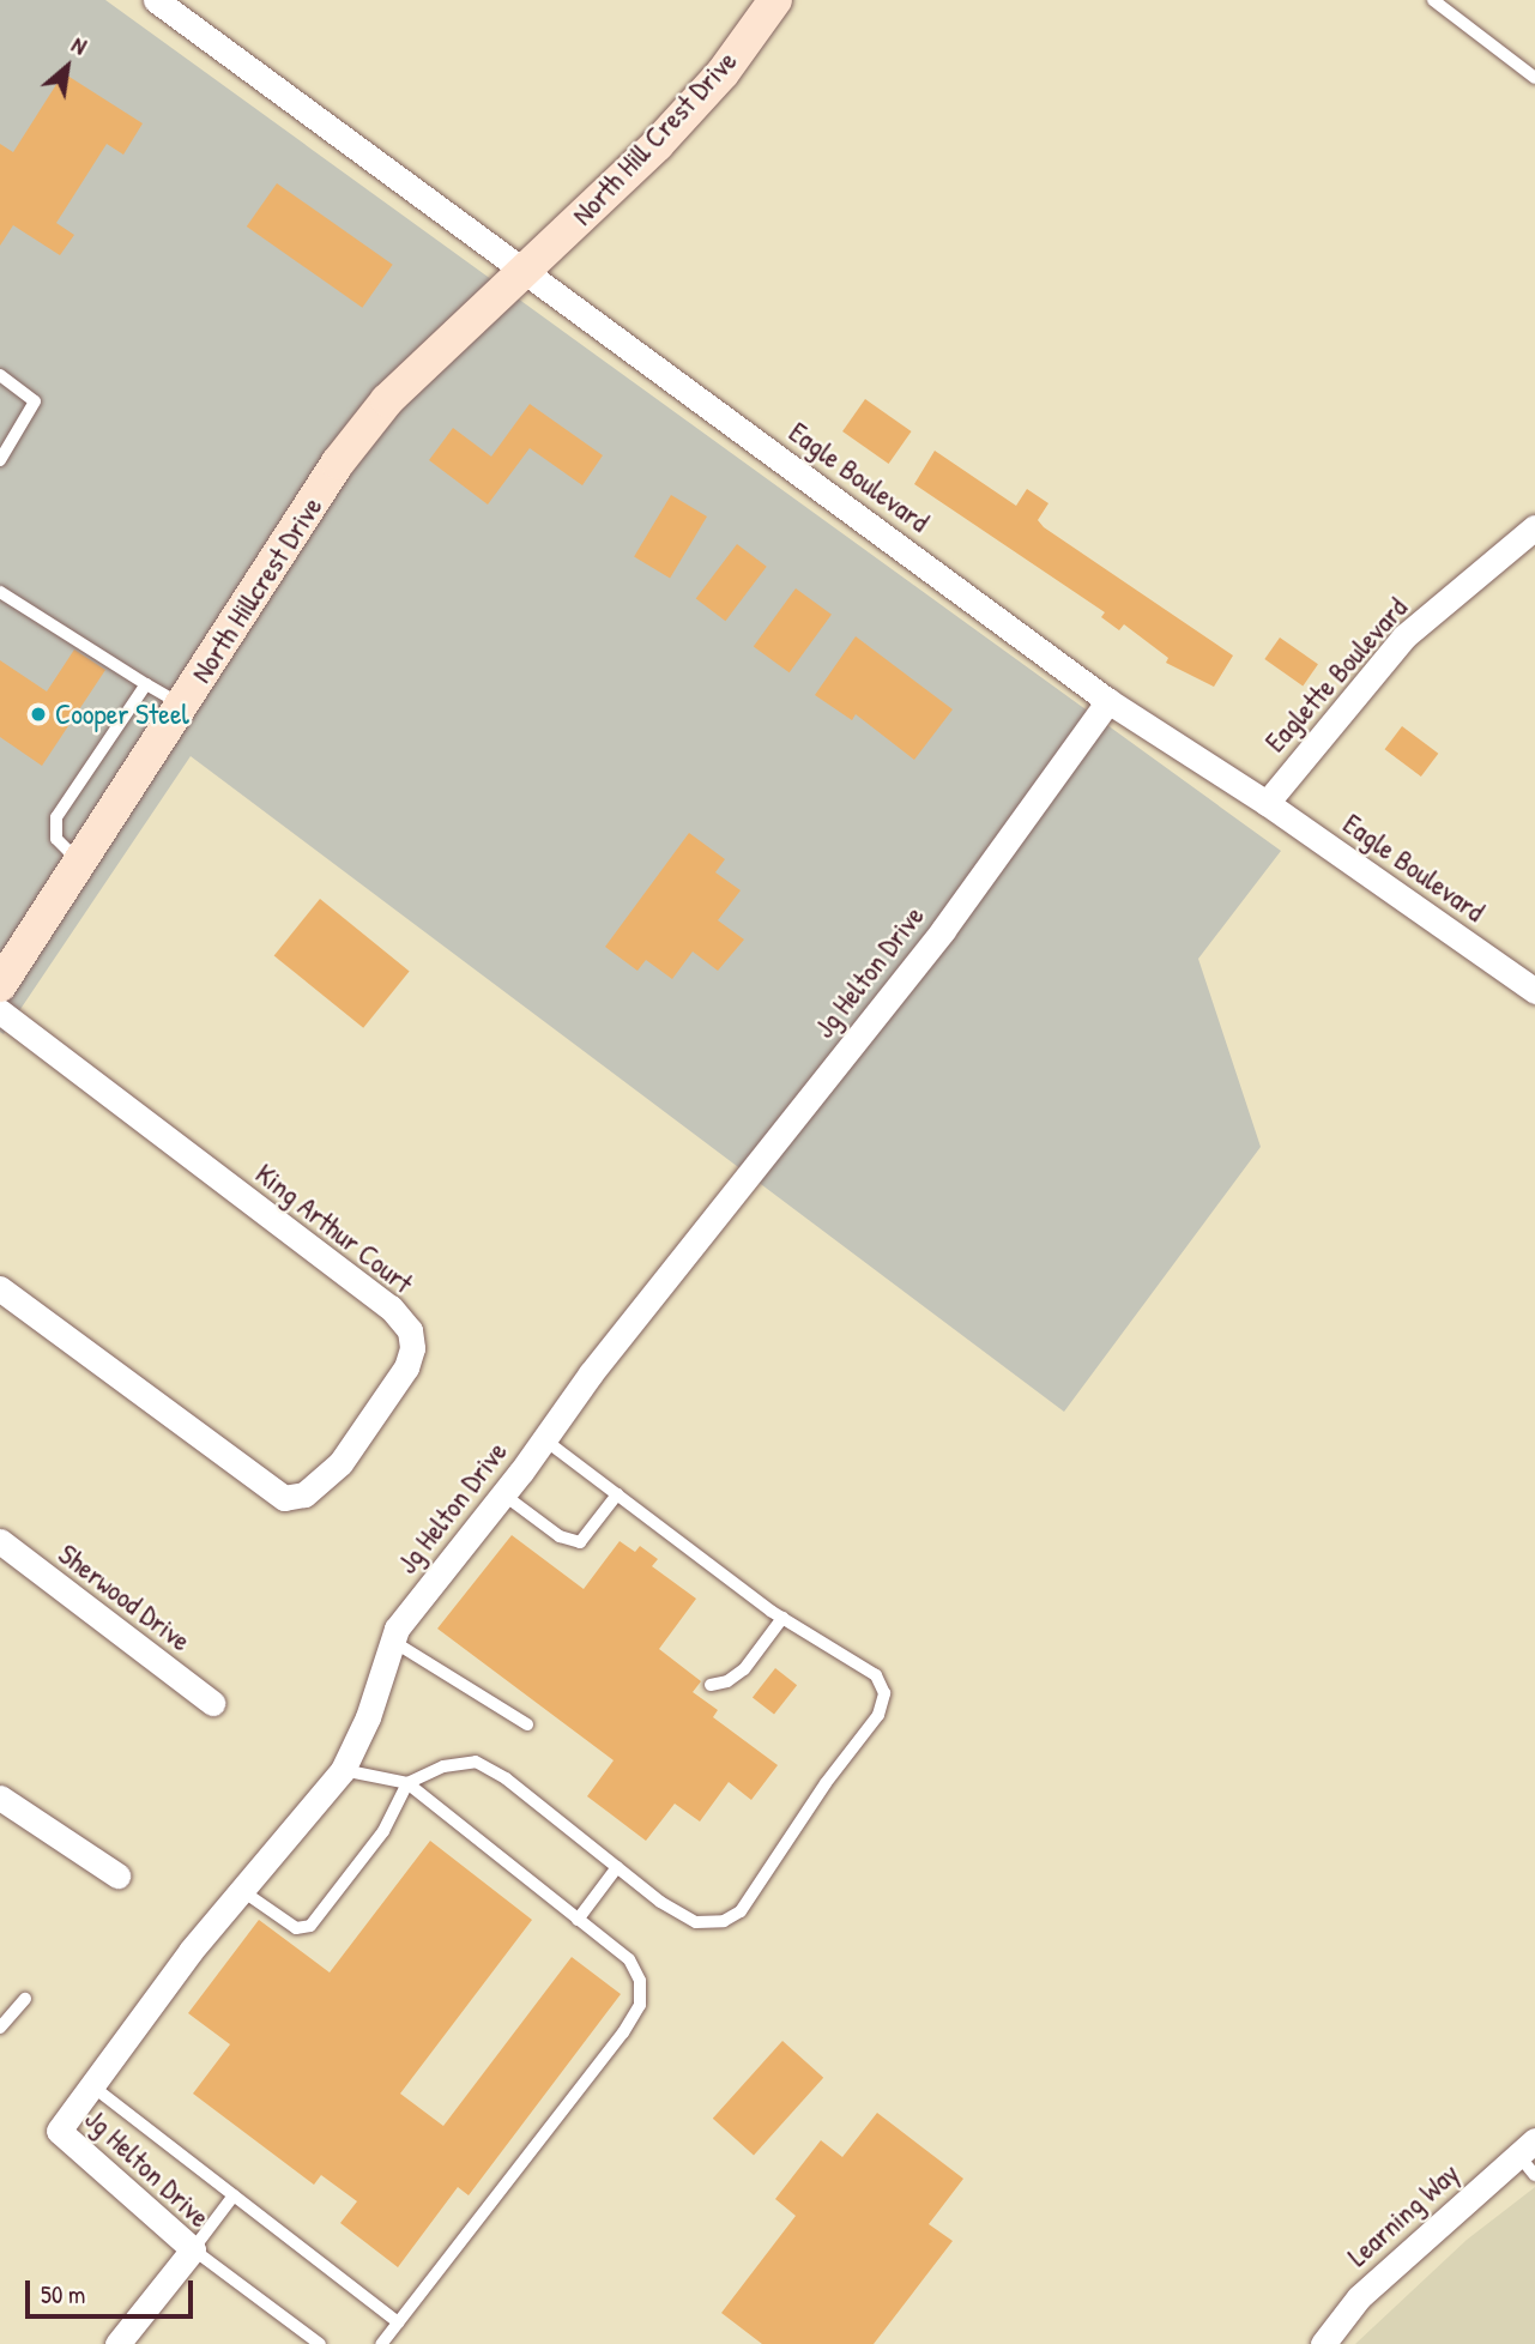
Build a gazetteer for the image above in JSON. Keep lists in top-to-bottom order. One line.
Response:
{"streets":{"street":["North Hill Crest Drive","Eagle Boulevard","North Hillcrest Drive","Eaglette Boulevard","Jg Helton Drive","King Arthur Court","Sherwood Drive","Learning Way"]},"crossings":[["North Hill Crest Drive","Eagle Boulevard"],["North Hill Crest Drive","North Hillcrest Drive"],["Eagle Boulevard","North Hillcrest Drive"],["Eagle Boulevard","Eaglette Boulevard"],["Eagle Boulevard","Jg Helton Drive"]],"places":["Cooper Steel"],"scale_bar":"50 m","north":"top right"}
